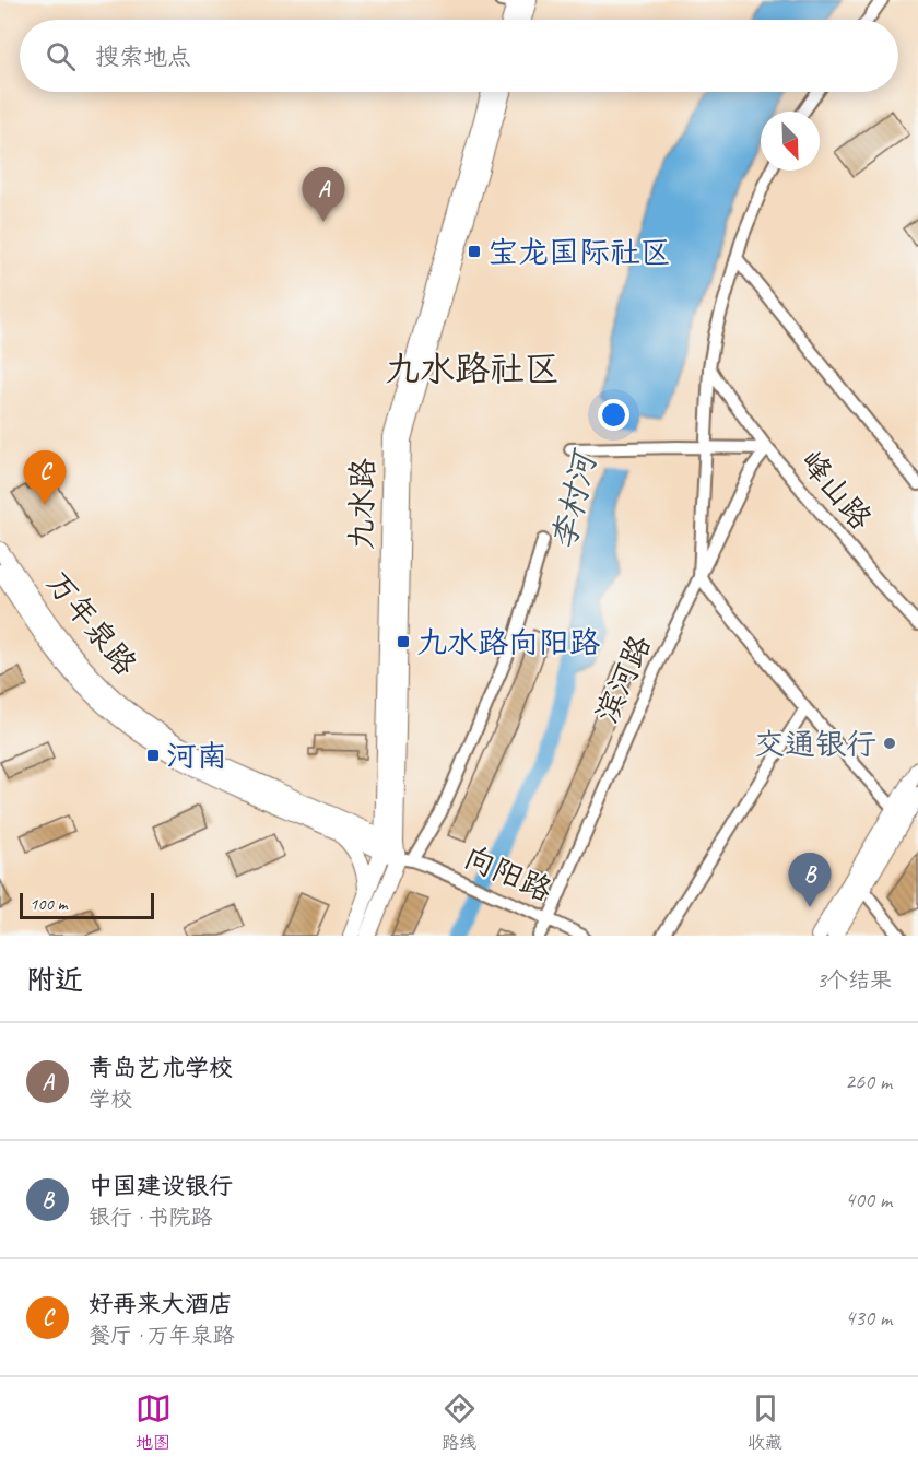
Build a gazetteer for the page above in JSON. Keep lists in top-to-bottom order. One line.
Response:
{"streets":{"main road":["九水路","万年泉路"],"street":["峰山路","滨河路","向阳路"]},"crossings":[["峰山路","滨河路"],["九水路","万年泉路"],["万年泉路","向阳路"],["滨河路","向阳路"]],"districts":["九水路社区"],"water":["李村河"],"places":{"transit":["宝龙国际社区","九水路向阳路","河南"],"other":["交通银行"]},"scale_bar":"100 m","north":"bottom right","page":{"search":"搜索地点","pins":["A","C","B"],"scale":"100 m","heading":["附近","3个结果"],"list":[{"mark":"A","name":"青岛艺术学校","note":"学校","value":"260 m"},{"mark":"B","name":"中国建设银行","note":"银行 · 书院路","value":"400 m"},{"mark":"C","name":"好再来大酒店","note":"餐厅 · 万年泉路","value":"430 m"}],"nav":["地图","路线","收藏"]}}
